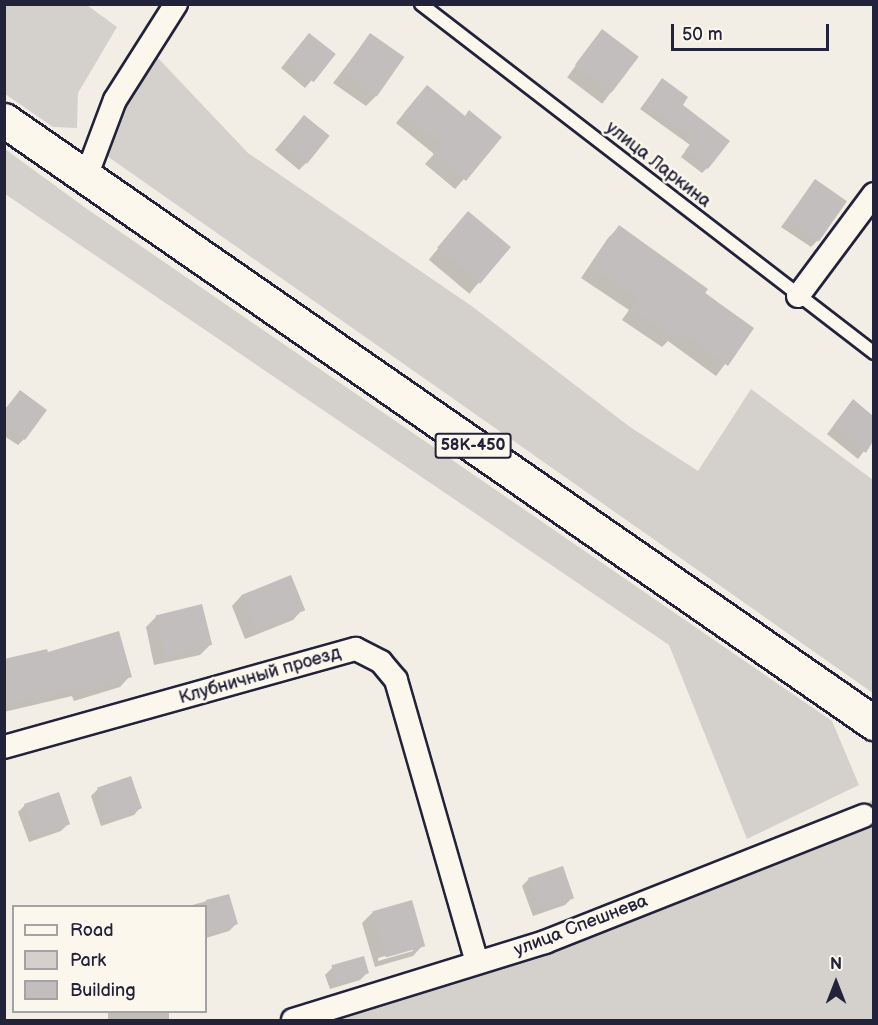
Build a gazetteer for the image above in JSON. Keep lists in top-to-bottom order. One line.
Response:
{"streets":{"highway":["58К-450"],"street":["Клубничный проезд","улица Спешнева"],"lane":["улица Ларкина"]},"crossings":[["Клубничный проезд","улица Спешнева"]],"legend":["Road","Park","Building"],"scale_bar":"50 m","north":"top"}
